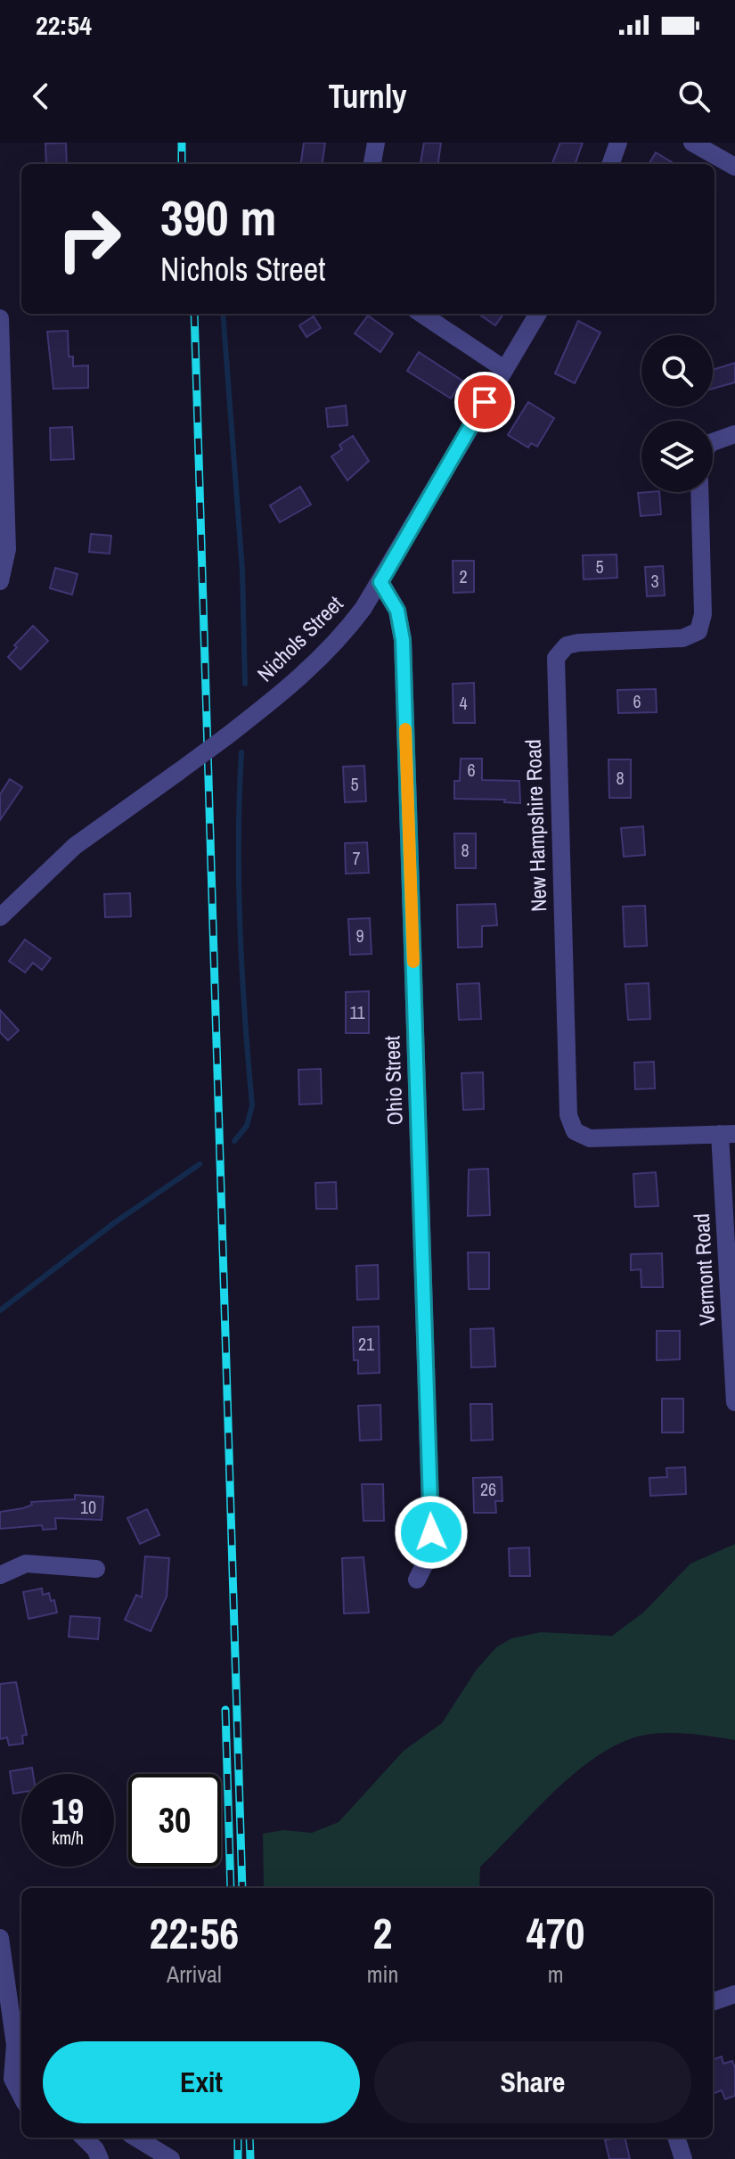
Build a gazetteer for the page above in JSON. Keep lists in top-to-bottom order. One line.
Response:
{"streets":{"street":["Nichols Street","New Hampshire Road","Ohio Street","Vermont Road"]},"crossings":[["Nichols Street","Ohio Street"],["New Hampshire Road","Vermont Road"]],"house_numbers":["5","2","3","6","4","6","8","5","8","7","9","11","21","26","10"],"page":{"status":"22:54","header":"Turnly","turn":["390 m","Nichols Street"],"speed":"19 km/h","limit":"30","eta":["22:56","Arrival","2","min","470","m"],"buttons":["Exit","Share"]}}
